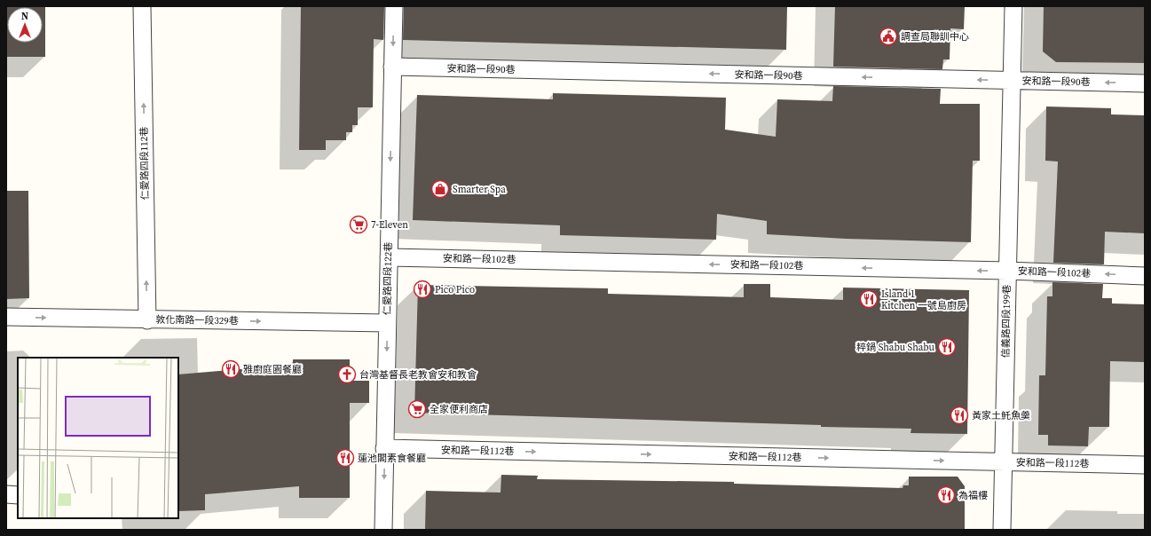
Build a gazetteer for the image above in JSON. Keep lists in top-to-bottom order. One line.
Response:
{"streets":{"lane":["安和路一段90巷","仁愛路四段112巷","安和路一段102巷","仁愛路四段122巷","敦化南路一段329巷","信義路四段199巷","安和路一段112巷"]},"crossings":[["安和路一段90巷","仁愛路四段122巷"],["安和路一段90巷","信義路四段199巷"],["仁愛路四段112巷","敦化南路一段329巷"],["安和路一段102巷","仁愛路四段122巷"],["安和路一段102巷","信義路四段199巷"],["仁愛路四段122巷","敦化南路一段329巷"],["仁愛路四段122巷","安和路一段112巷"],["信義路四段199巷","安和路一段112巷"]],"one_way":["安和路一段90巷","仁愛路四段112巷","安和路一段102巷","仁愛路四段122巷","敦化南路一段329巷","安和路一段112巷"],"places":{"public building":["調查局聯訓中心"],"shop":["Smarter Spa"],"supermarket":["7-Eleven","全家便利商店"],"restaurant":["Pico Pico","Island 1 Kitchen 一號島廚房","粹鍋 Shabu Shabu","雅廚庭園餐廳","黃家土魠魚羹","蓮池閣素食餐廳","為福樓"],"church":["台灣基督長老教會安和教會"]},"north":"top"}
